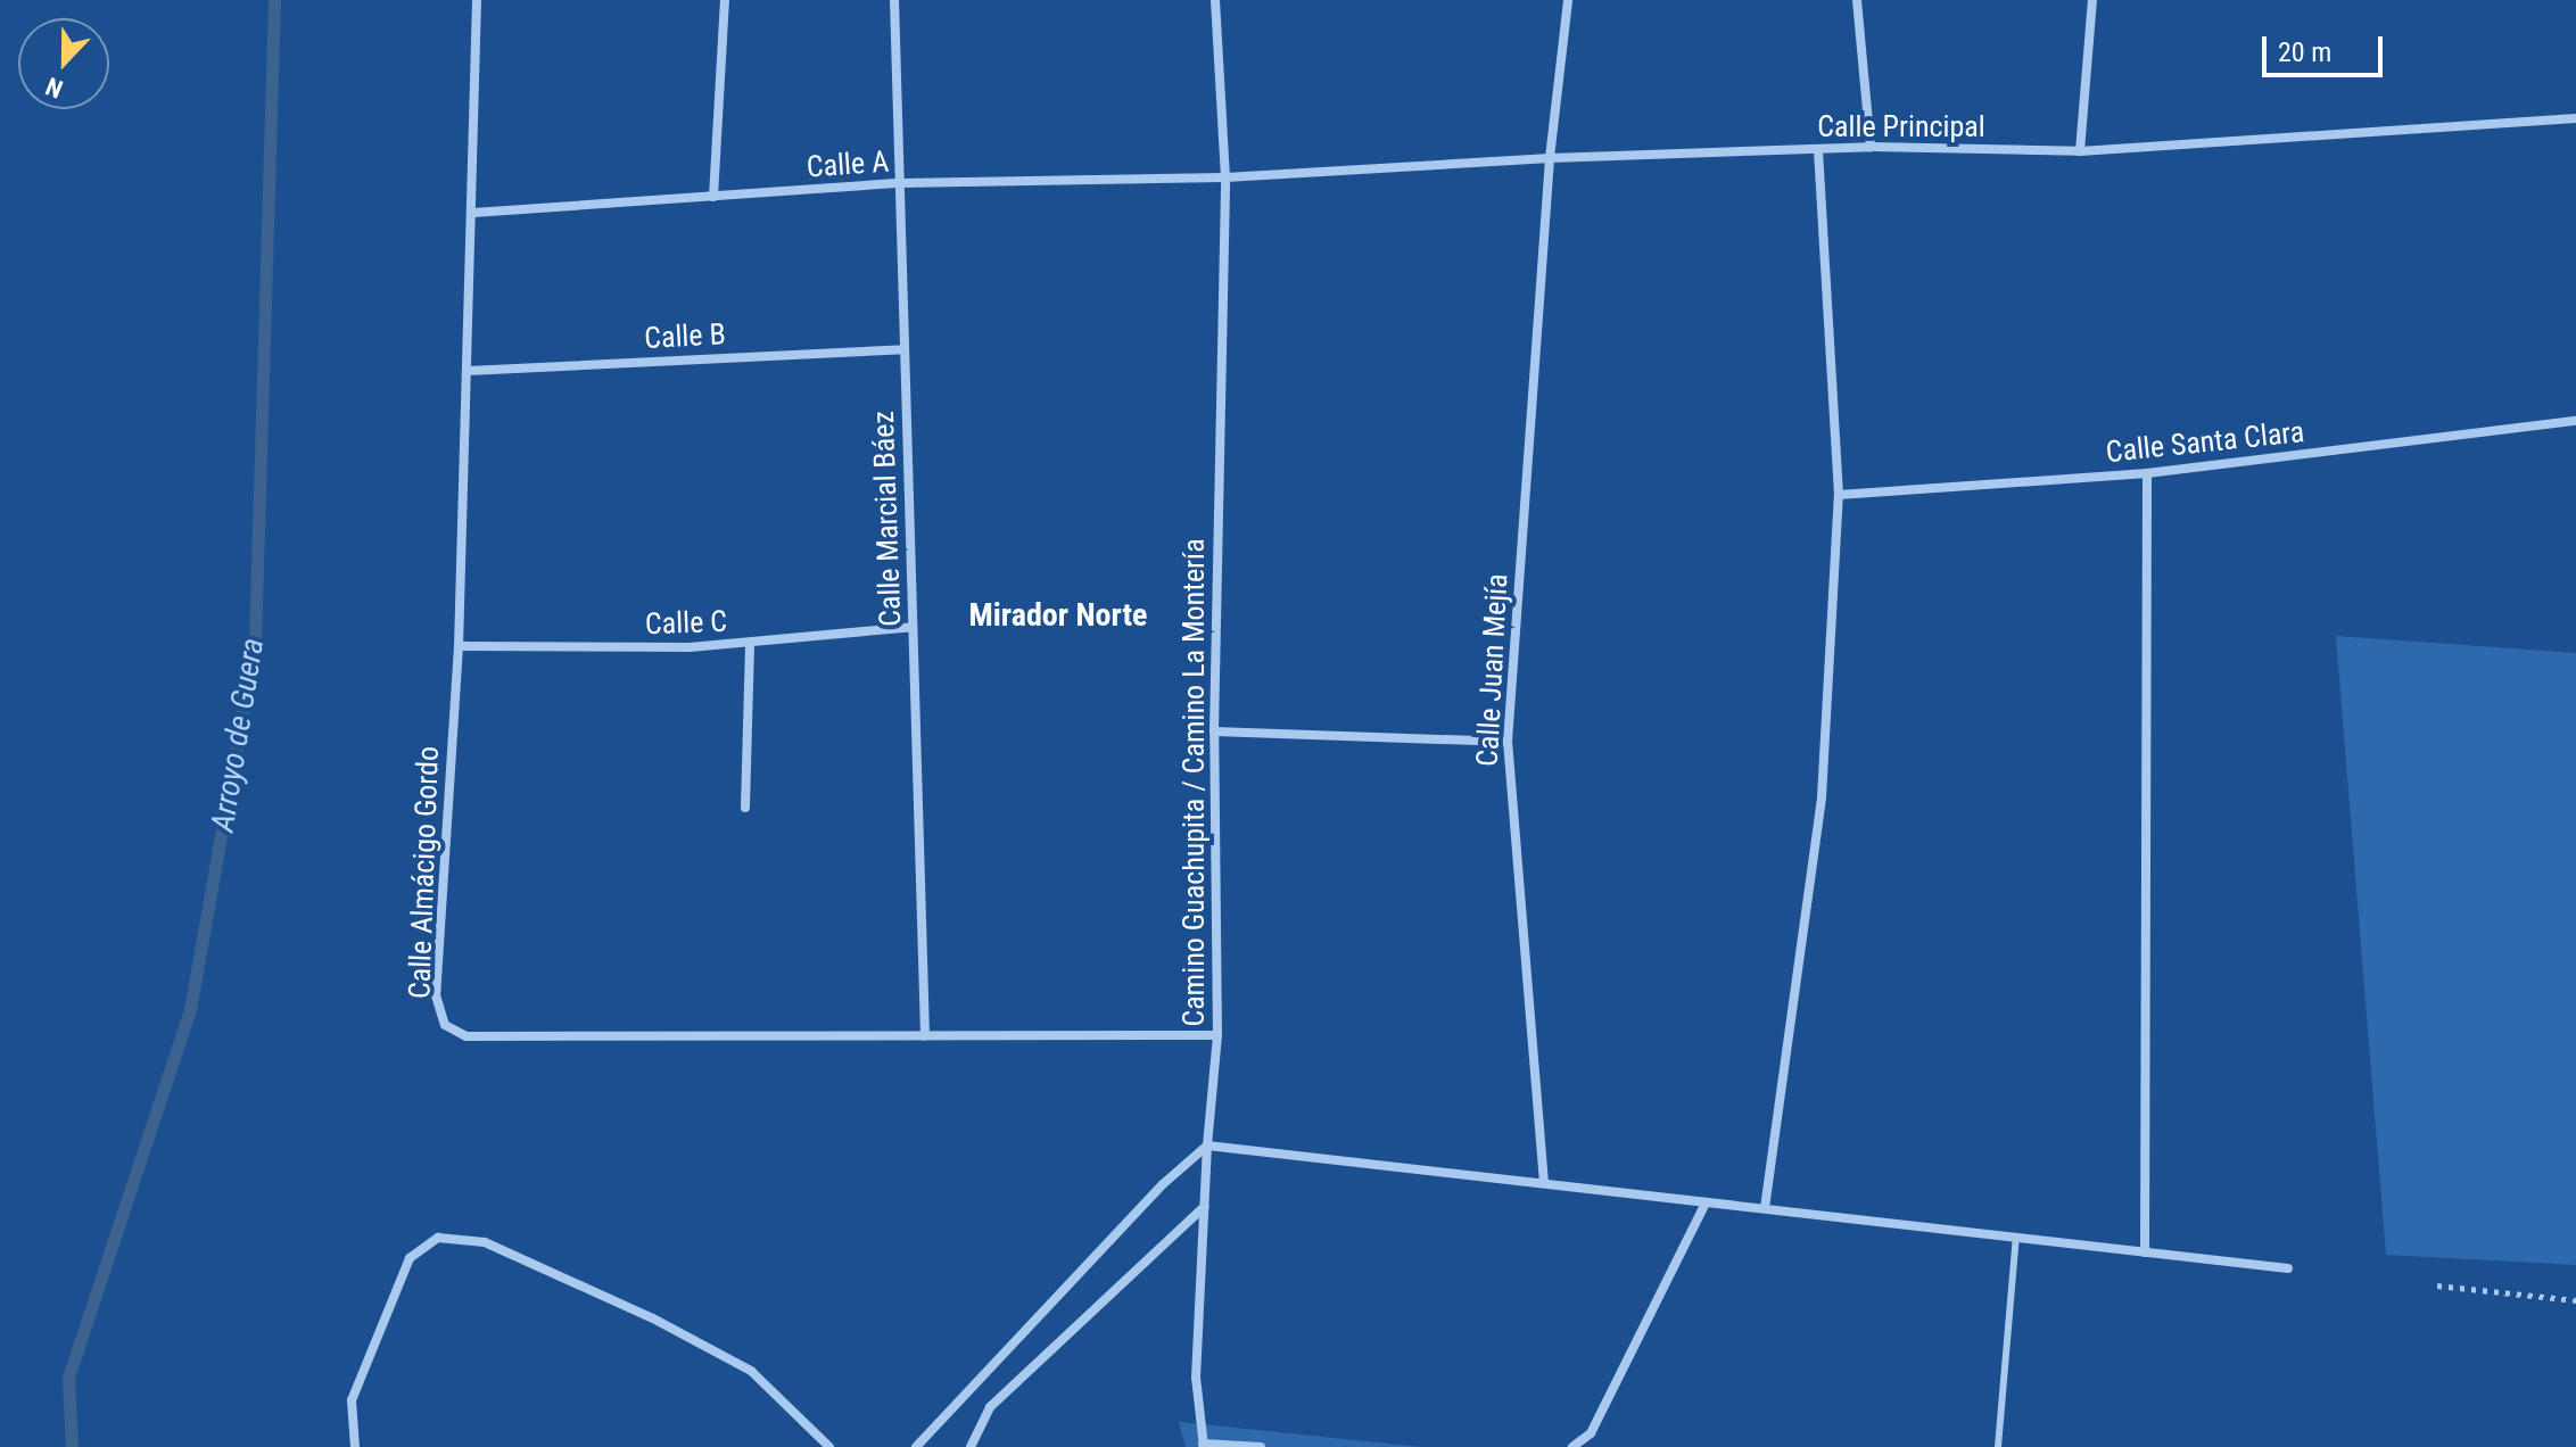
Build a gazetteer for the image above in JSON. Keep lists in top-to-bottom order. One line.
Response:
{"streets":{"street":["Calle Principal","Calle A","Calle B","Calle Santa Clara","Calle Marcial Báez","Calle C","Calle Juan Mejía","Camino Guachupita / Camino La Montería","Calle Almácigo Gordo"]},"crossings":[["Calle Principal","Calle A"],["Calle Principal","Calle Juan Mejía"],["Calle Principal","Camino Guachupita / Camino La Montería"],["Calle A","Calle Marcial Báez"],["Calle A","Camino Guachupita / Camino La Montería"],["Calle A","Calle Almácigo Gordo"],["Calle B","Calle Marcial Báez"],["Calle B","Calle Almácigo Gordo"],["Calle Marcial Báez","Calle C"],["Calle Marcial Báez","Calle Almácigo Gordo"],["Calle C","Calle Almácigo Gordo"],["Camino Guachupita / Camino La Montería","Calle Almácigo Gordo"]],"districts":["Mirador Norte"],"water":["Arroyo de Guera"],"scale_bar":"20 m","north":"bottom"}
